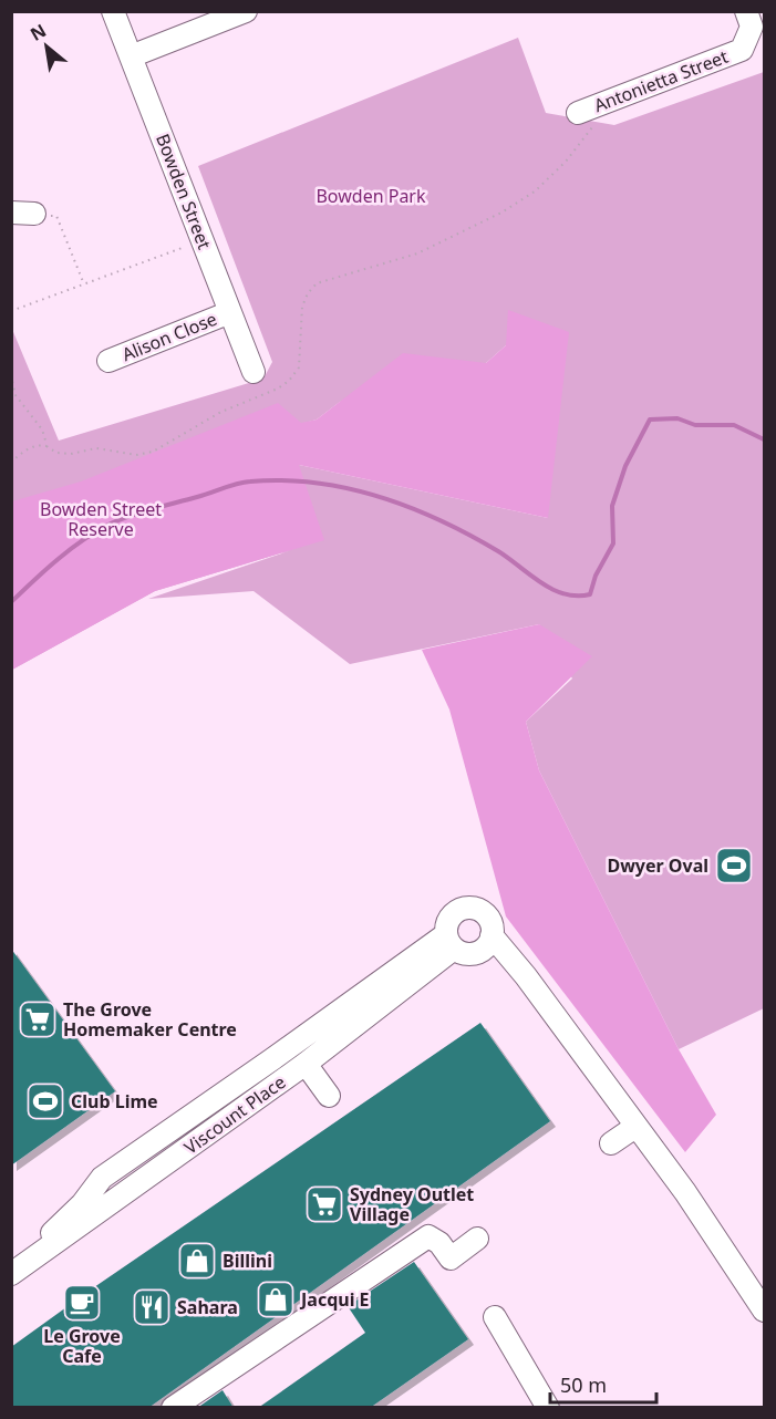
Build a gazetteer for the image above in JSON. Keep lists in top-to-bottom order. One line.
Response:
{"streets":{"street":["Antonietta Street","Bowden Street","Alison Close","Viscount Place"]},"crossings":[["Bowden Street","Alison Close"]],"parks":["Bowden Park","Bowden Street Reserve"],"places":{"sports":["Dwyer Oval","Club Lime"],"supermarket":["The Grove Homemaker Centre","Sydney Outlet Village"],"shop":["Billini","Jacqui E"],"cafe":["Le Grove Cafe"],"restaurant":["Sahara"]},"scale_bar":"50 m","north":"top left"}
